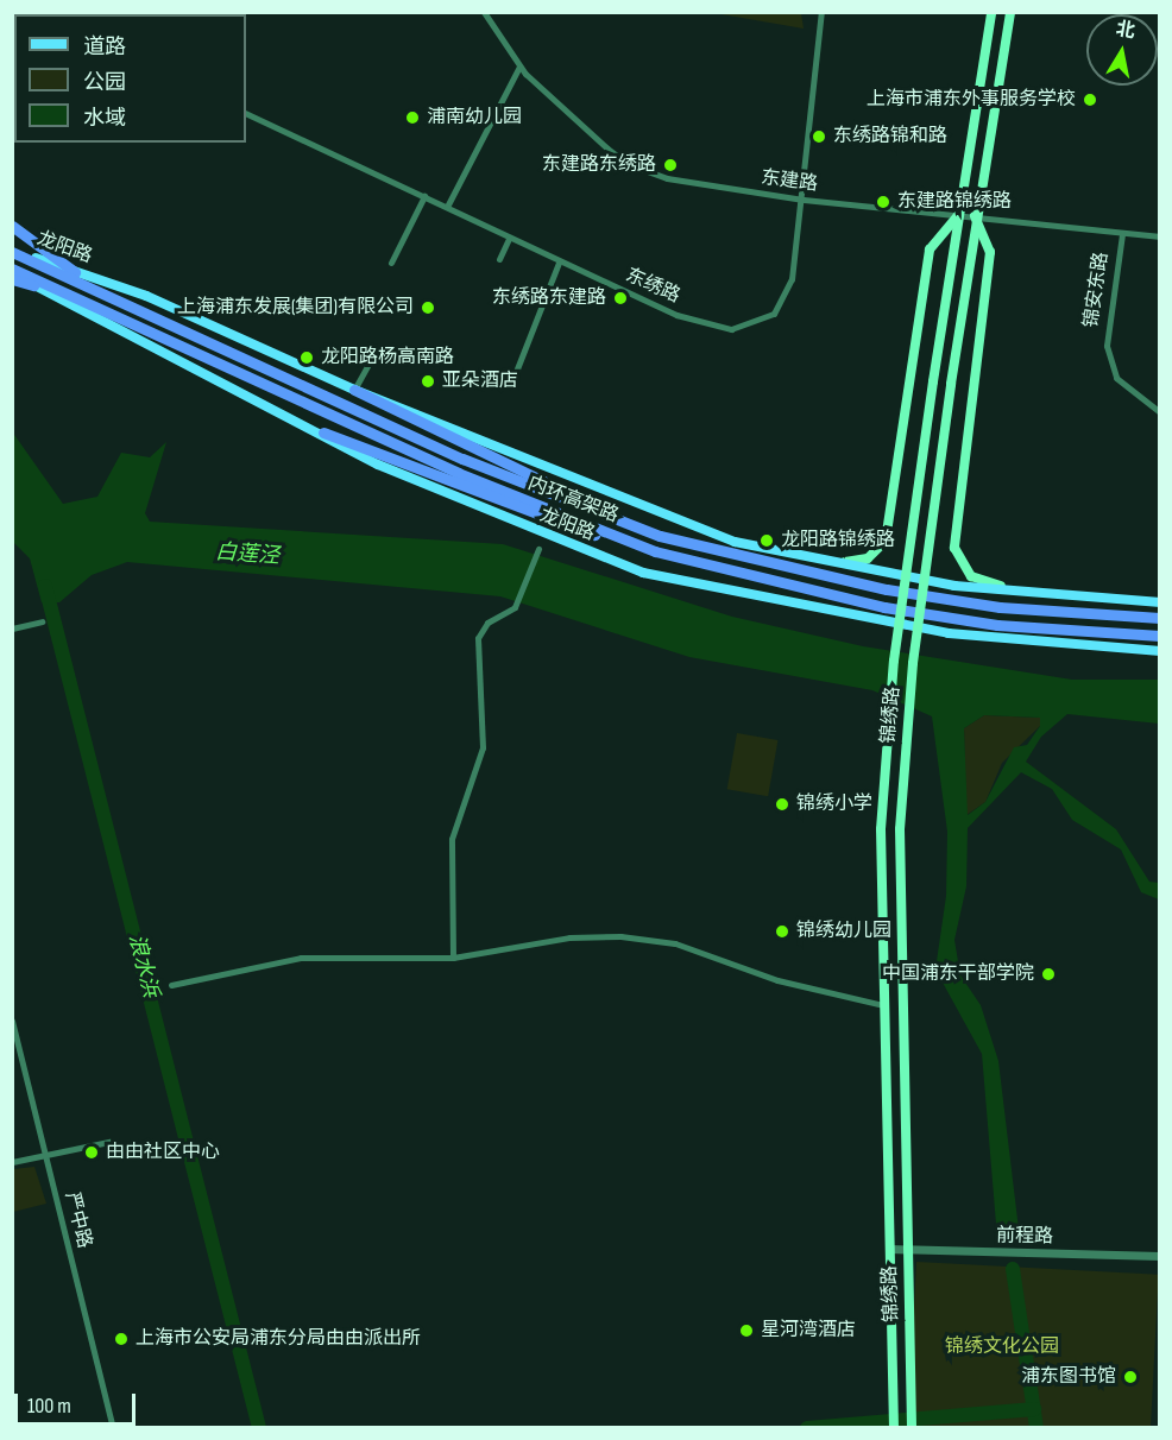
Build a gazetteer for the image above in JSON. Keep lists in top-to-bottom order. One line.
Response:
{"streets":{"highway":["内环高架路"],"main road":["龙阳路","锦绣路"],"street":["东建路","东绣路","锦安东路","严中路","前程路"]},"crossings":[["东建路","东绣路"],["东建路","锦安东路"],["东建路","锦绣路"],["龙阳路","内环高架路"],["锦绣路","前程路"]],"water":["白莲泾","浪水浜"],"parks":["锦绣文化公园"],"places":["上海市浦东外事服务学校","浦南幼儿园","东绣路锦和路","东建路东绣路","东建路锦绣路","东绣路东建路","上海浦东发展(集团)有限公司","龙阳路杨高南路","亚朵酒店","龙阳路锦绣路","锦绣小学","锦绣幼儿园","中国浦东干部学院","由由社区中心","星河湾酒店","上海市公安局浦东分局由由派出所","浦东图书馆"],"legend":["道路","公园","水域"],"scale_bar":"100 m","north":"top"}
